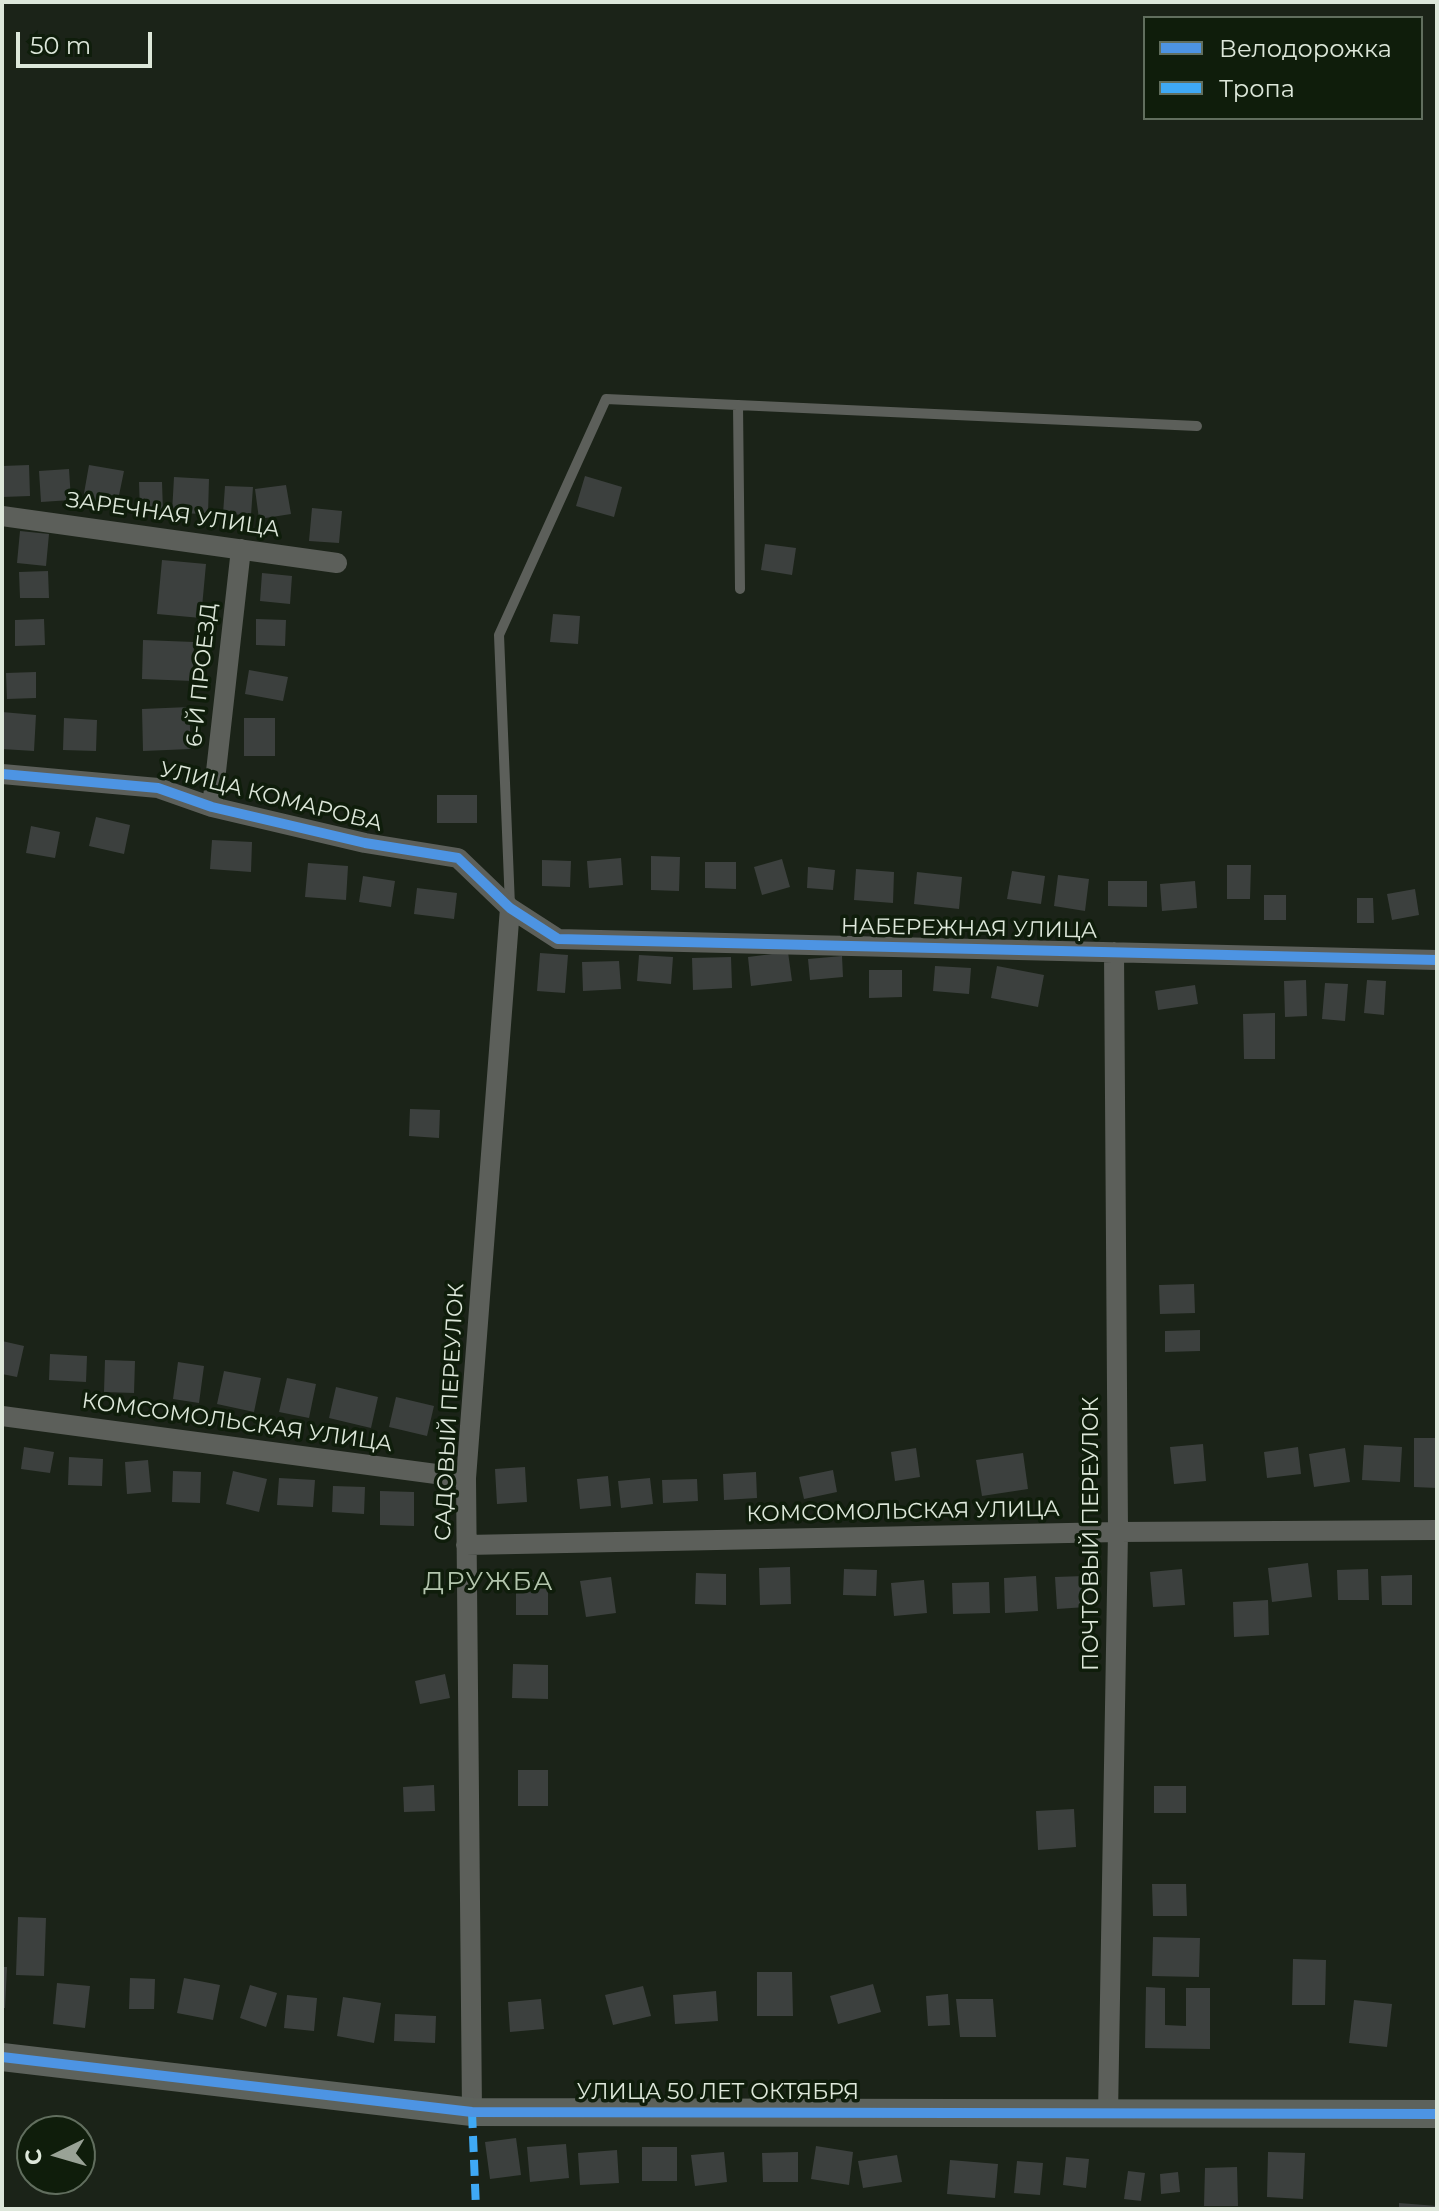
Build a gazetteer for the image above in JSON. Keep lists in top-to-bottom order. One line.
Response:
{"streets":{"street":["ЗАРЕЧНАЯ УЛИЦА","6-Й ПРОЕЗД","УЛИЦА КОМАРОВА","НАБЕРЕЖНАЯ УЛИЦА","САДОВЫЙ ПЕРЕУЛОК","КОМСОМОЛЬСКАЯ УЛИЦА","ПОЧТОВЫЙ ПЕРЕУЛОК","УЛИЦА 50 ЛЕТ ОКТЯБРЯ"]},"crossings":[["ЗАРЕЧНАЯ УЛИЦА","6-Й ПРОЕЗД"],["6-Й ПРОЕЗД","УЛИЦА КОМАРОВА"],["УЛИЦА КОМАРОВА","НАБЕРЕЖНАЯ УЛИЦА"],["УЛИЦА КОМАРОВА","САДОВЫЙ ПЕРЕУЛОК"],["НАБЕРЕЖНАЯ УЛИЦА","САДОВЫЙ ПЕРЕУЛОК"],["НАБЕРЕЖНАЯ УЛИЦА","ПОЧТОВЫЙ ПЕРЕУЛОК"],["САДОВЫЙ ПЕРЕУЛОК","КОМСОМОЛЬСКАЯ УЛИЦА"],["САДОВЫЙ ПЕРЕУЛОК","УЛИЦА 50 ЛЕТ ОКТЯБРЯ"],["КОМСОМОЛЬСКАЯ УЛИЦА","ПОЧТОВЫЙ ПЕРЕУЛОК"],["ПОЧТОВЫЙ ПЕРЕУЛОК","УЛИЦА 50 ЛЕТ ОКТЯБРЯ"]],"districts":["ДРУЖБА"],"legend":["Велодорожка","Тропа"],"scale_bar":"50 m","north":"left"}
